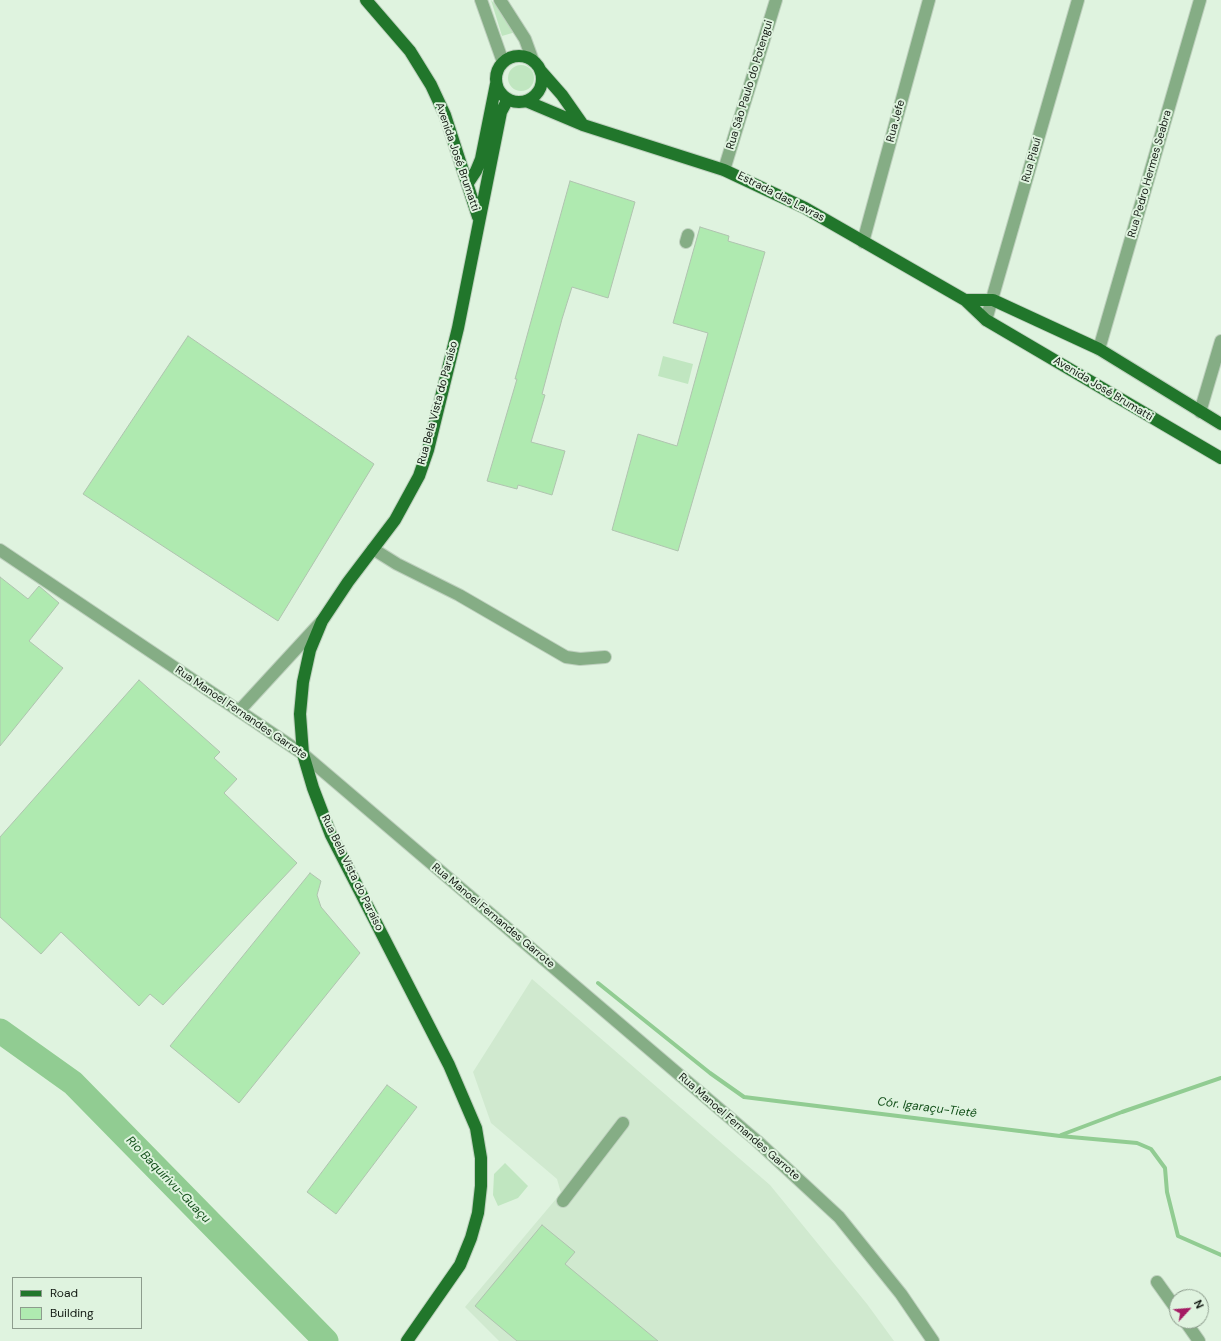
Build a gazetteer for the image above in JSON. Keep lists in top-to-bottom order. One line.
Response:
{"streets":{"main road":["Avenida José Brumatti","Estrada das Lavras","Rua Bela Vista do Paraíso"],"street":["Rua São Paulo do Potengui","Rua Jefe","Rua Piauí","Rua Pedro Hermes Seabra","Rua Manoel Fernandes Garrote"]},"crossings":[["Rua São Paulo do Potengui","Estrada das Lavras"],["Rua Jefe","Estrada das Lavras"],["Avenida José Brumatti","Rua Piauí"],["Avenida José Brumatti","Estrada das Lavras"],["Avenida José Brumatti","Rua Bela Vista do Paraíso"],["Rua Piauí","Estrada das Lavras"],["Estrada das Lavras","Rua Bela Vista do Paraíso"],["Rua Bela Vista do Paraíso","Rua Manoel Fernandes Garrote"]],"water":["Cór. Igaraçu-Tietê","Rio Baquirivu-Guaçu"],"legend":["Road","Building"],"north":"top right"}
